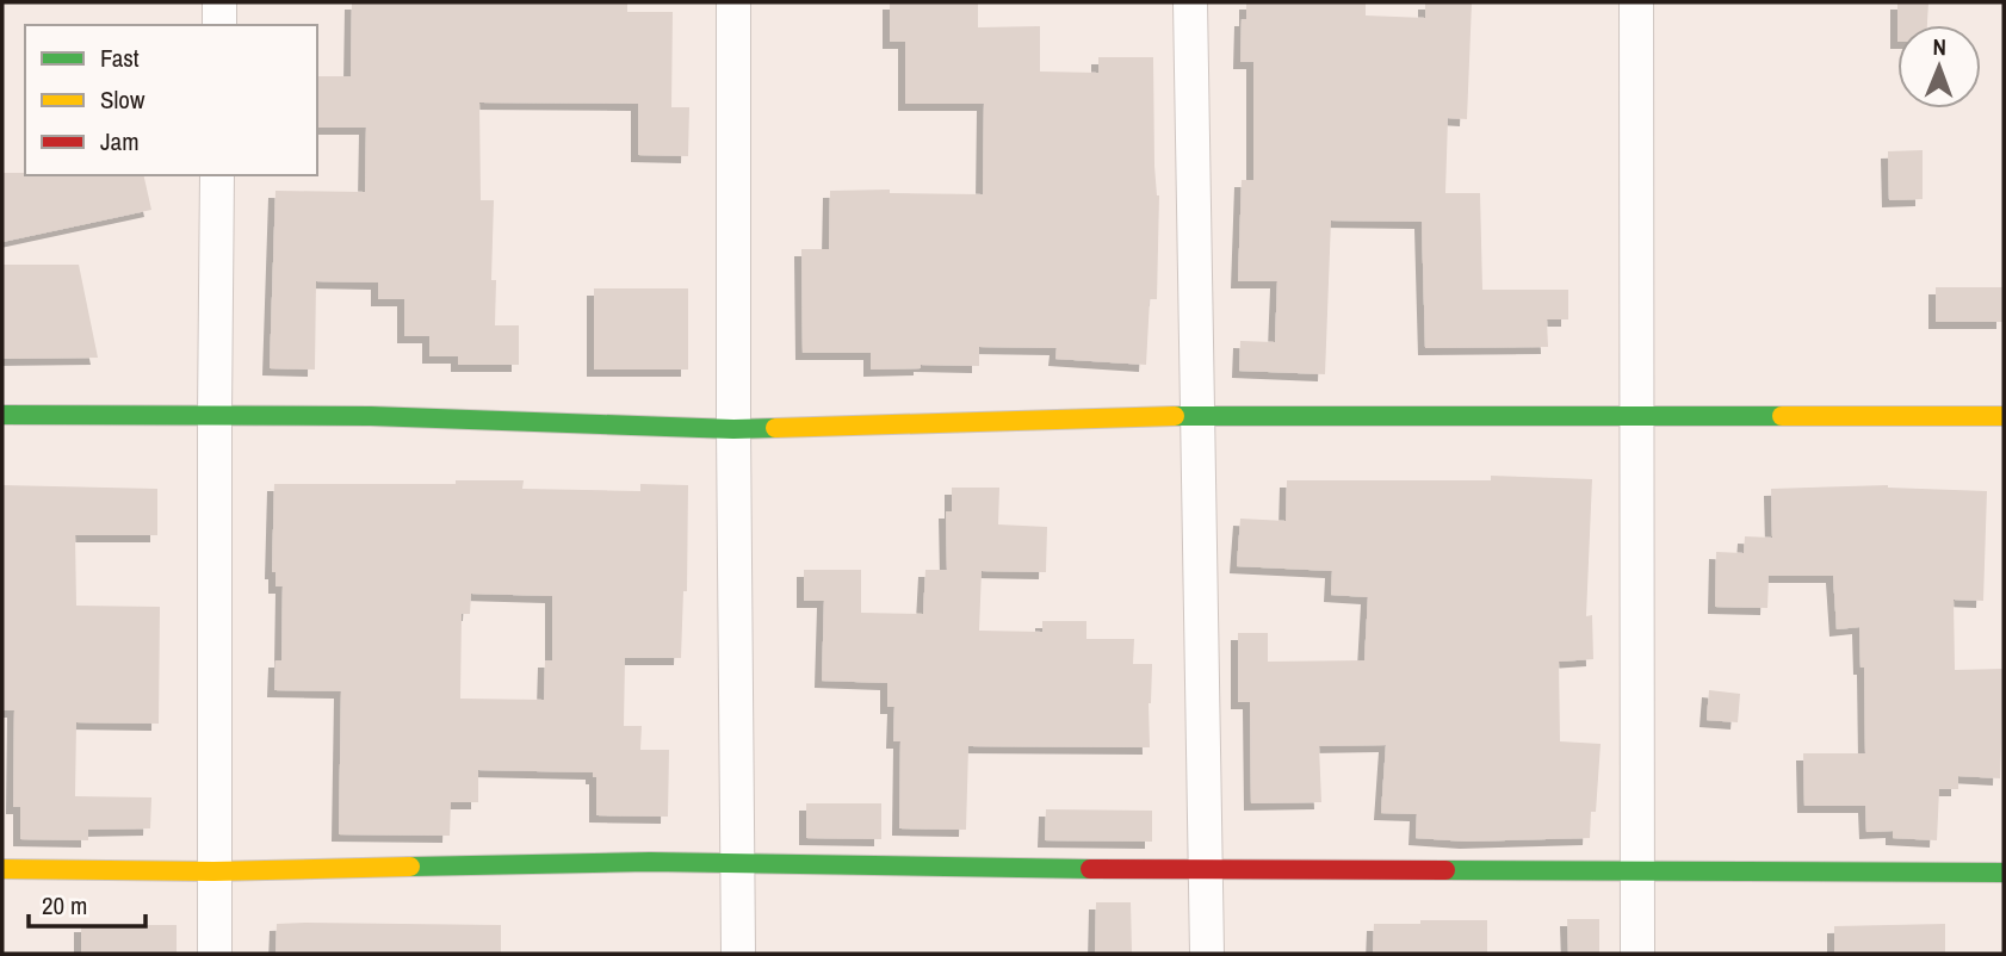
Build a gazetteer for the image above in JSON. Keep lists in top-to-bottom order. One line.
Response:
{"legend":["Fast","Slow","Jam"],"scale_bar":"20 m","north":"top"}
